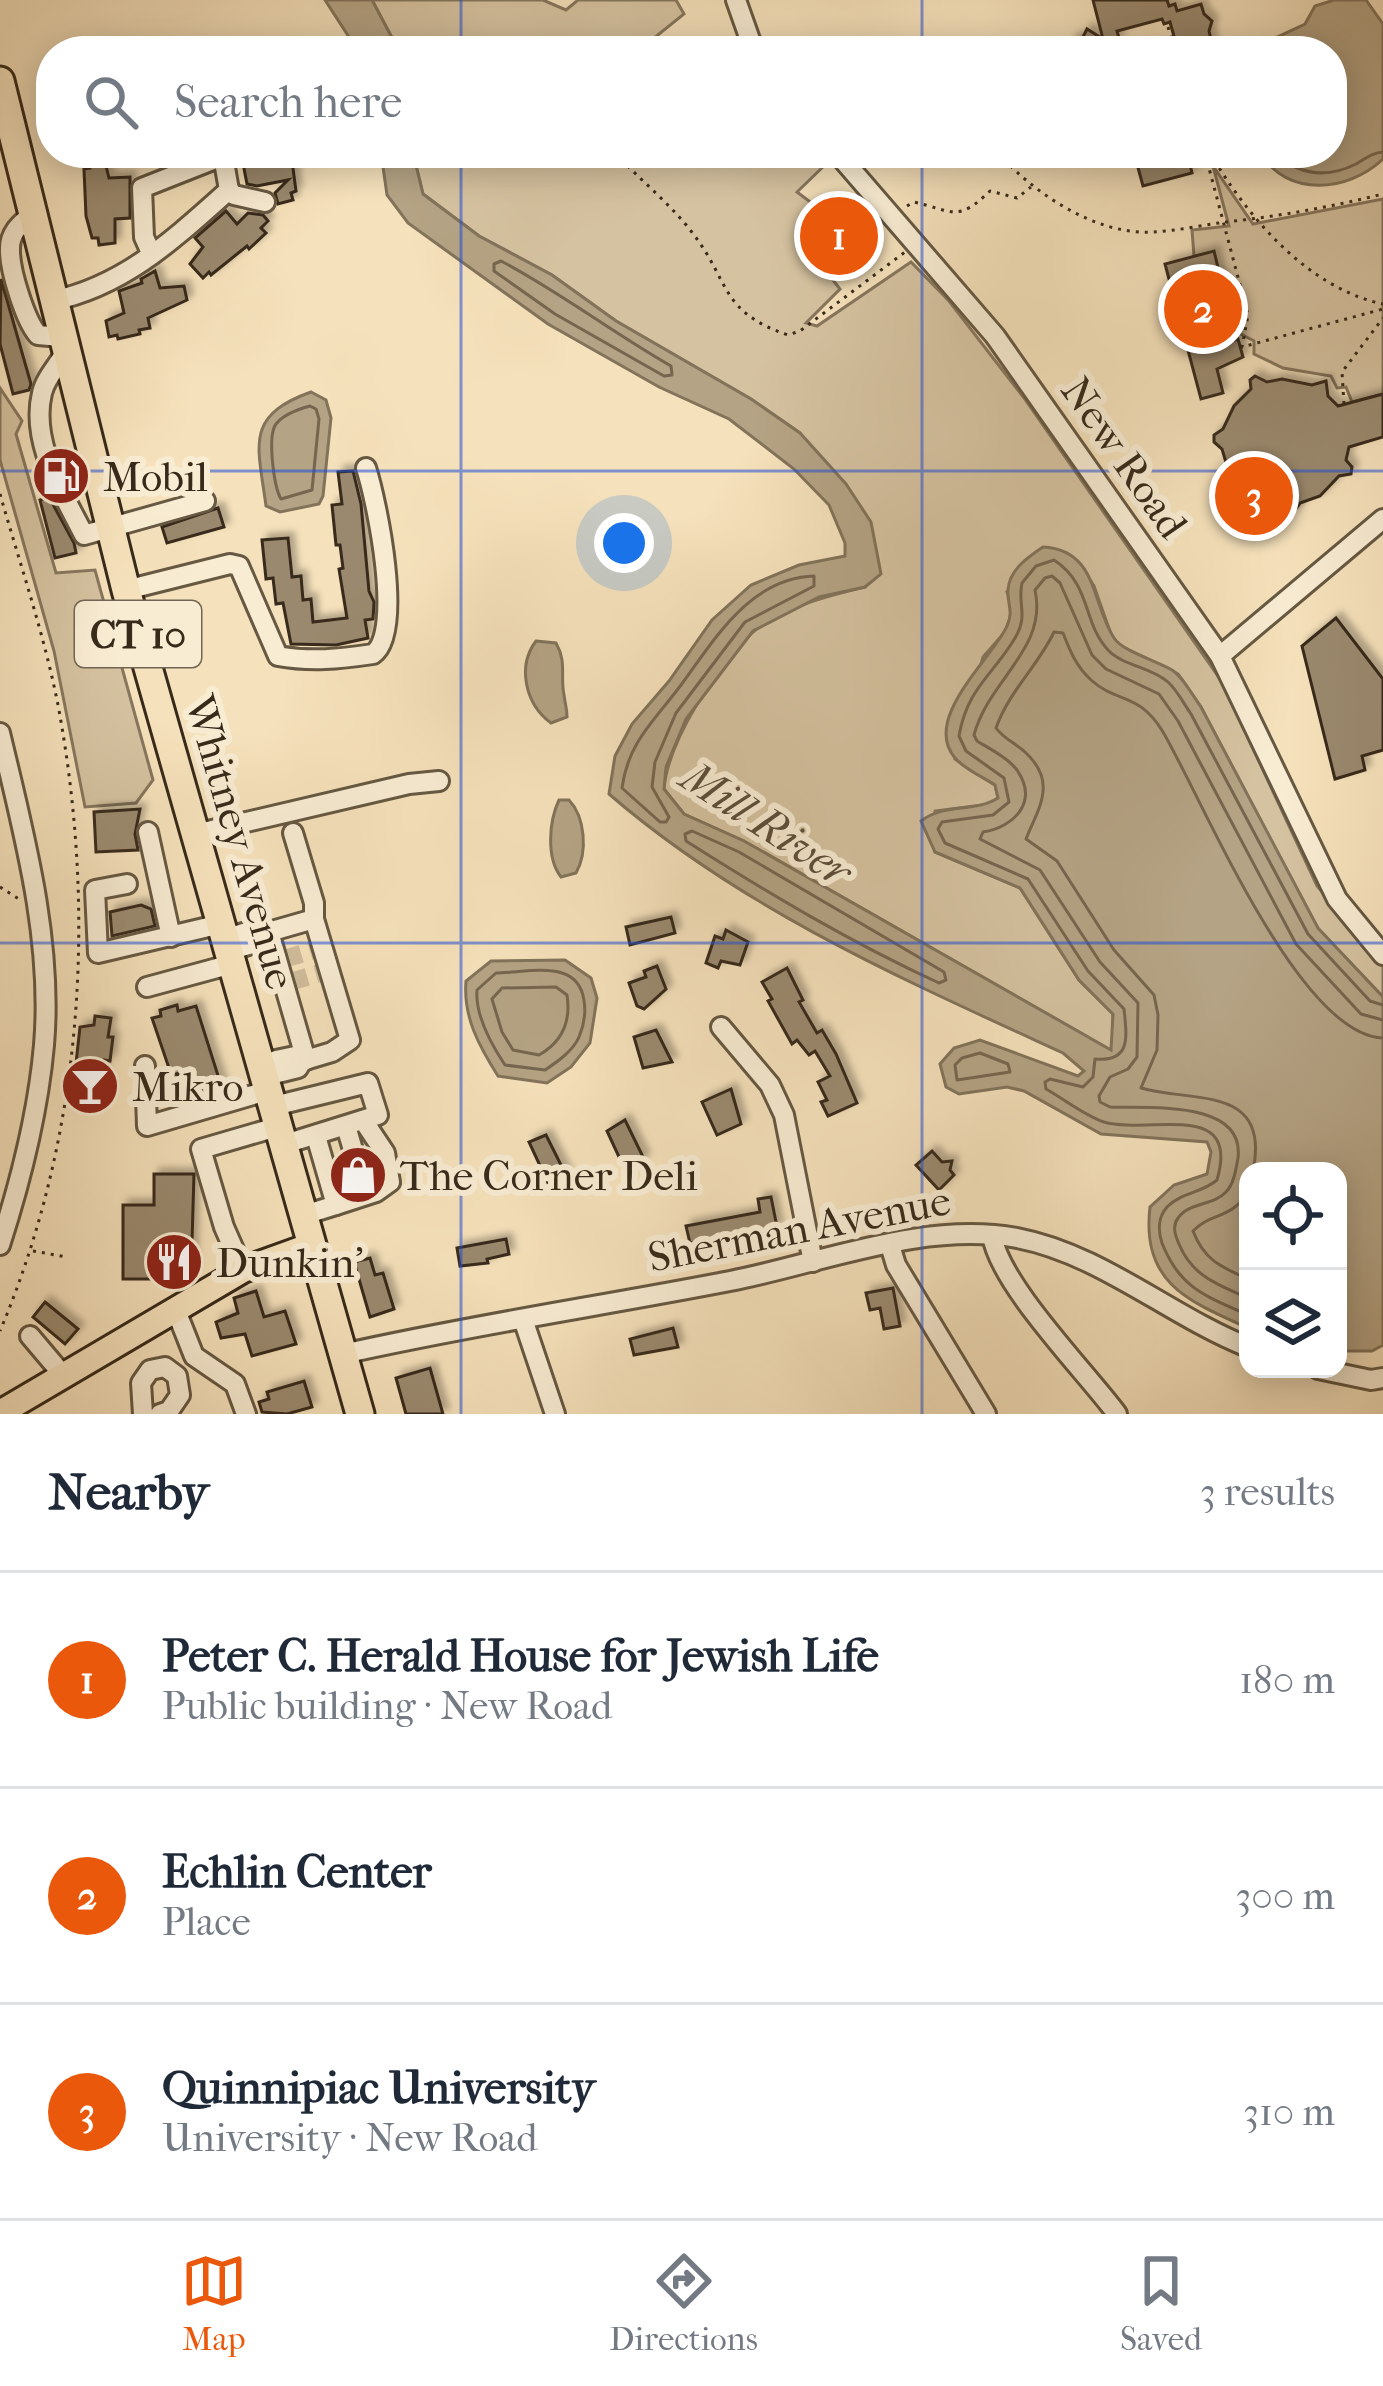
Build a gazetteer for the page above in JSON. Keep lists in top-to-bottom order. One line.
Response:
{"streets":{"highway":["CT 10","Whitney Avenue"],"street":["New Road","Sherman Avenue"]},"crossings":[["Whitney Avenue","Sherman Avenue"]],"water":["Mill River"],"places":{"fuel station":["Mobil"],"bar":["Mikro"],"shop":["The Corner Deli"],"restaurant":["Dunkin'"]},"page":{"search":"Search here","pins":["1","2","3"],"heading":["Nearby","3 results"],"list":[{"mark":"1","name":"Peter C. Herald House for Jewish Life","note":"Public building · New Road","value":"180 m"},{"mark":"2","name":"Echlin Center","note":"Place","value":"300 m"},{"mark":"3","name":"Quinnipiac University","note":"University · New Road","value":"310 m"}],"nav":["Map","Directions","Saved"]}}
